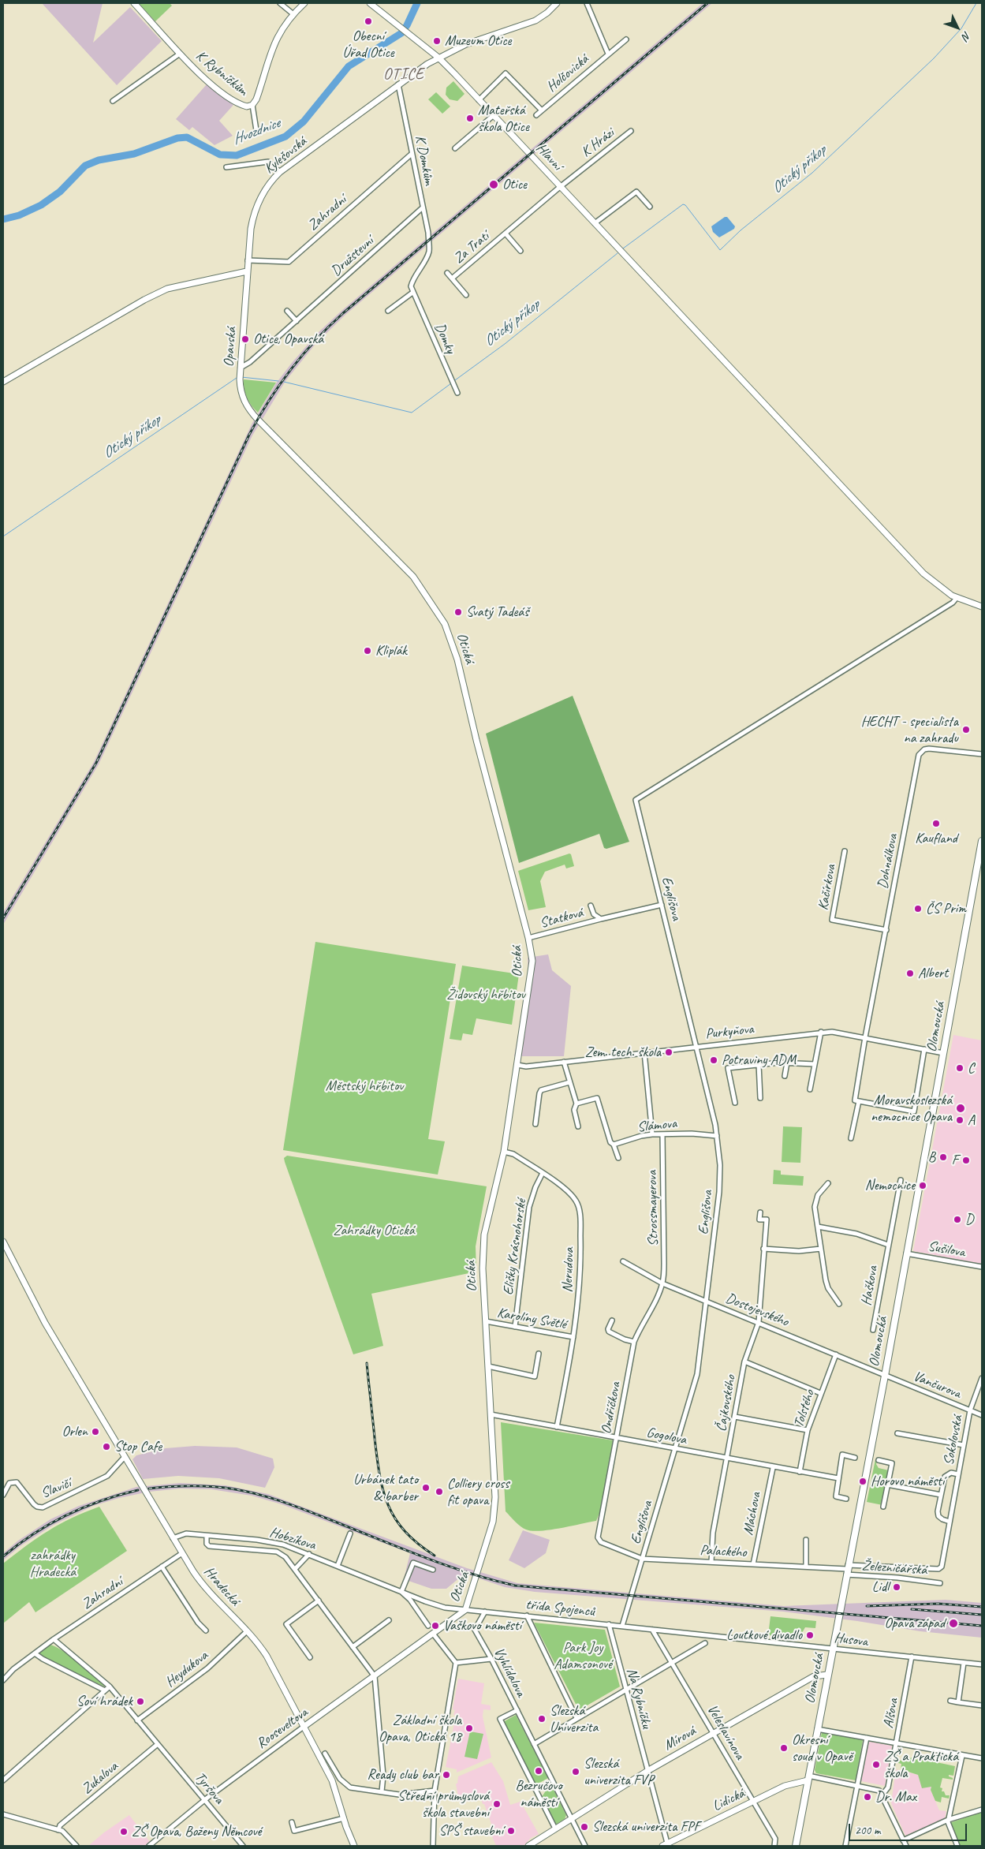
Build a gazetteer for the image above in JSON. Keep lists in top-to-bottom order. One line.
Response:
{"streets":{"main road":["Olomoucká"],"street":["K Rybníčkům","Holčovická","K Hrázi","Kylešovská","Hlavní","K Domkům","Zahradní","Za Tratí","Družstevní","Domky","Opavská","Otická","Dohnálkova","Kačírkova","Englišova","Statková","Purkyňova","Slámova","Strossmayerova","Elišky Krásnohorské","Sušilova","Nerudova","Haškova","Dostojevského","Karolíny Světlé","Vančurova","Čajkovského","Ondříčkova","Tolstého","Gogolova","Sokolovská","Slavičí","Máchova","Hobzíkova","Palackého","Železničářská","Hradecká","třída Spojenců","Husova","Heydukova","Vyhlídalova","Na Rybníčku","Alšova","Rooseveltova","Veleslavínova","Mírová","Zukalova","Tyršova","Lidická"]},"crossings":[["Holčovická","Hlavní"],["K Hrázi","Hlavní"],["K Hrázi","Za Tratí"],["Kylešovská","Hlavní"],["Kylešovská","K Domkům"],["Kylešovská","Zahradní"],["Kylešovská","Opavská"],["Hlavní","Za Tratí"],["Hlavní","Englišova"],["K Domkům","Zahradní"],["K Domkům","Družstevní"],["K Domkům","Domky"],["Zahradní","Hradecká"],["Zahradní","Tyršova"],["Družstevní","Opavská"],["Opavská","Otická"],["Otická","Statková"],["Otická","Purkyňova"],["Otická","Nerudova"],["Otická","Karolíny Světlé"],["Otická","Gogolova"],["Otická","Hobzíkova"],["Otická","třída Spojenců"],["Otická","Rooseveltova"],["Dohnálkova","Kačírkova"],["Dohnálkova","Purkyňova"],["Englišova","Purkyňova"],["Englišova","Slámova"],["Englišova","Dostojevského"],["Englišova","Gogolova"],["Englišova","Palackého"],["Englišova","třída Spojenců"],["Olomoucká","Purkyňova"],["Olomoucká","Sušilova"],["Olomoucká","Dostojevského"],["Olomoucká","Vančurova"],["Olomoucká","Sokolovská"],["Olomoucká","Palackého"],["Olomoucká","Železničářská"],["Olomoucká","Husova"],["Olomoucká","Mírová"],["Olomoucká","Lidická"],["Slámova","Strossmayerova"],["Strossmayerova","Dostojevského"],["Strossmayerova","Ondříčkova"],["Elišky Krásnohorské","Nerudova"],["Elišky Krásnohorské","Karolíny Světlé"],["Nerudova","Karolíny Světlé"],["Nerudova","Gogolova"],["Dostojevského","Vančurova"],["Dostojevského","Čajkovského"],["Dostojevského","Ondříčkova"],["Dostojevského","Tolstého"],["Vančurova","Sokolovská"],["Čajkovského","Gogolova"],["Čajkovského","Palackého"],["Ondříčkova","Gogolova"],["Ondříčkova","Palackého"],["Tolstého","Gogolova"],["Gogolova","Máchova"],["Sokolovská","Palackého"],["Sokolovská","Železničářská"],["Slavičí","Hradecká"],["Máchova","Palackého"],["Hobzíkova","Hradecká"],["Hobzíkova","třída Spojenců"],["Palackého","Železničářská"],["Hradecká","Heydukova"],["Hradecká","Rooseveltova"],["třída Spojenců","Husova"],["třída Spojenců","Vyhlídalova"],["třída Spojenců","Na Rybníčku"],["třída Spojenců","Veleslavínova"],["Husova","Alšova"],["Husova","Veleslavínova"],["Heydukova","Tyršova"],["Na Rybníčku","Mírová"],["Na Rybníčku","Lidická"],["Rooseveltova","Tyršova"],["Veleslavínova","Mírová"],["Veleslavínova","Lidická"],["Zukalova","Tyršova"]],"districts":["OTICE"],"water":["Hvozdnice","Otický příkop"],"parks":["Židovský hřbitov","Městský hřbitov","Zahrádky Otická","zahrádky Hradecká","Park Joy Adamsonové"],"places":["Obecní Úřad Otice","Muzeum Otice","Mateřská škola Otice","Otice","Otice, Opavská","Svatý Tadeáš","Kliplák","HECHT - specialista na zahradu","Kaufland","ČS Prim","Albert","Zem. tech. škola","Potraviny ADM","C","Moravskoslezská nemocnice Opava","A","B","F","Nemocnice","D","Orlen","Stop Cafe","Horovo náměstí","Urbánek tato & barber","Colliery cross fit opava","Lidl","Opava západ","Vaškovo náměstí","Loutkové divadlo","Soví hrádek","Slezská Univerzita","Základní škola Opava, Otická 18","Okresní soud v Opavě","ZŠ a Praktická škola","Bezručovo náměstí","Slezská univerzita FVP","Ready club bar","Dr. Max","Střední průmyslová škola stavební","Slezská univerzita FPF","SPŠ stavební","ZŠ Opava, Boženy Němcové"],"scale_bar":"200 m","north":"bottom right"}
